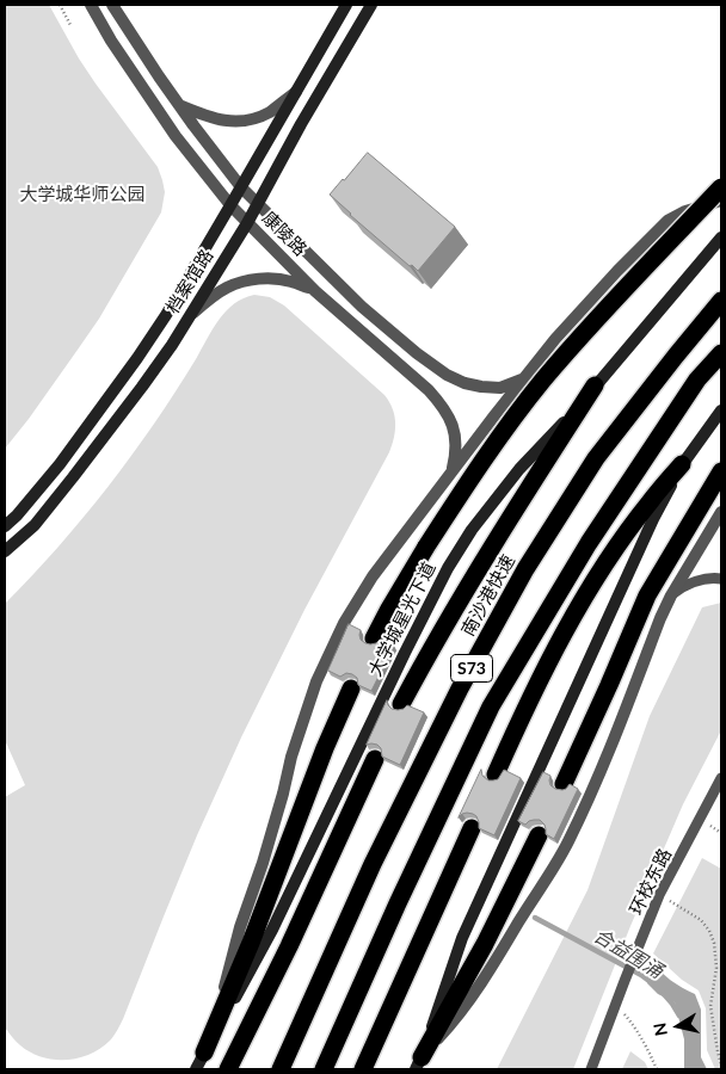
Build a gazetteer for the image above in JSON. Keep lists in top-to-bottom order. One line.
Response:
{"streets":{"highway":["南沙港快速","S73"],"main road":["档案馆路","大学城星光下道"],"street":["康陵路"],"lane":["环校东路"]},"crossings":[["康陵路","档案馆路"]],"water":["合益围涌"],"parks":["大学城华师公园"],"north":"left"}
